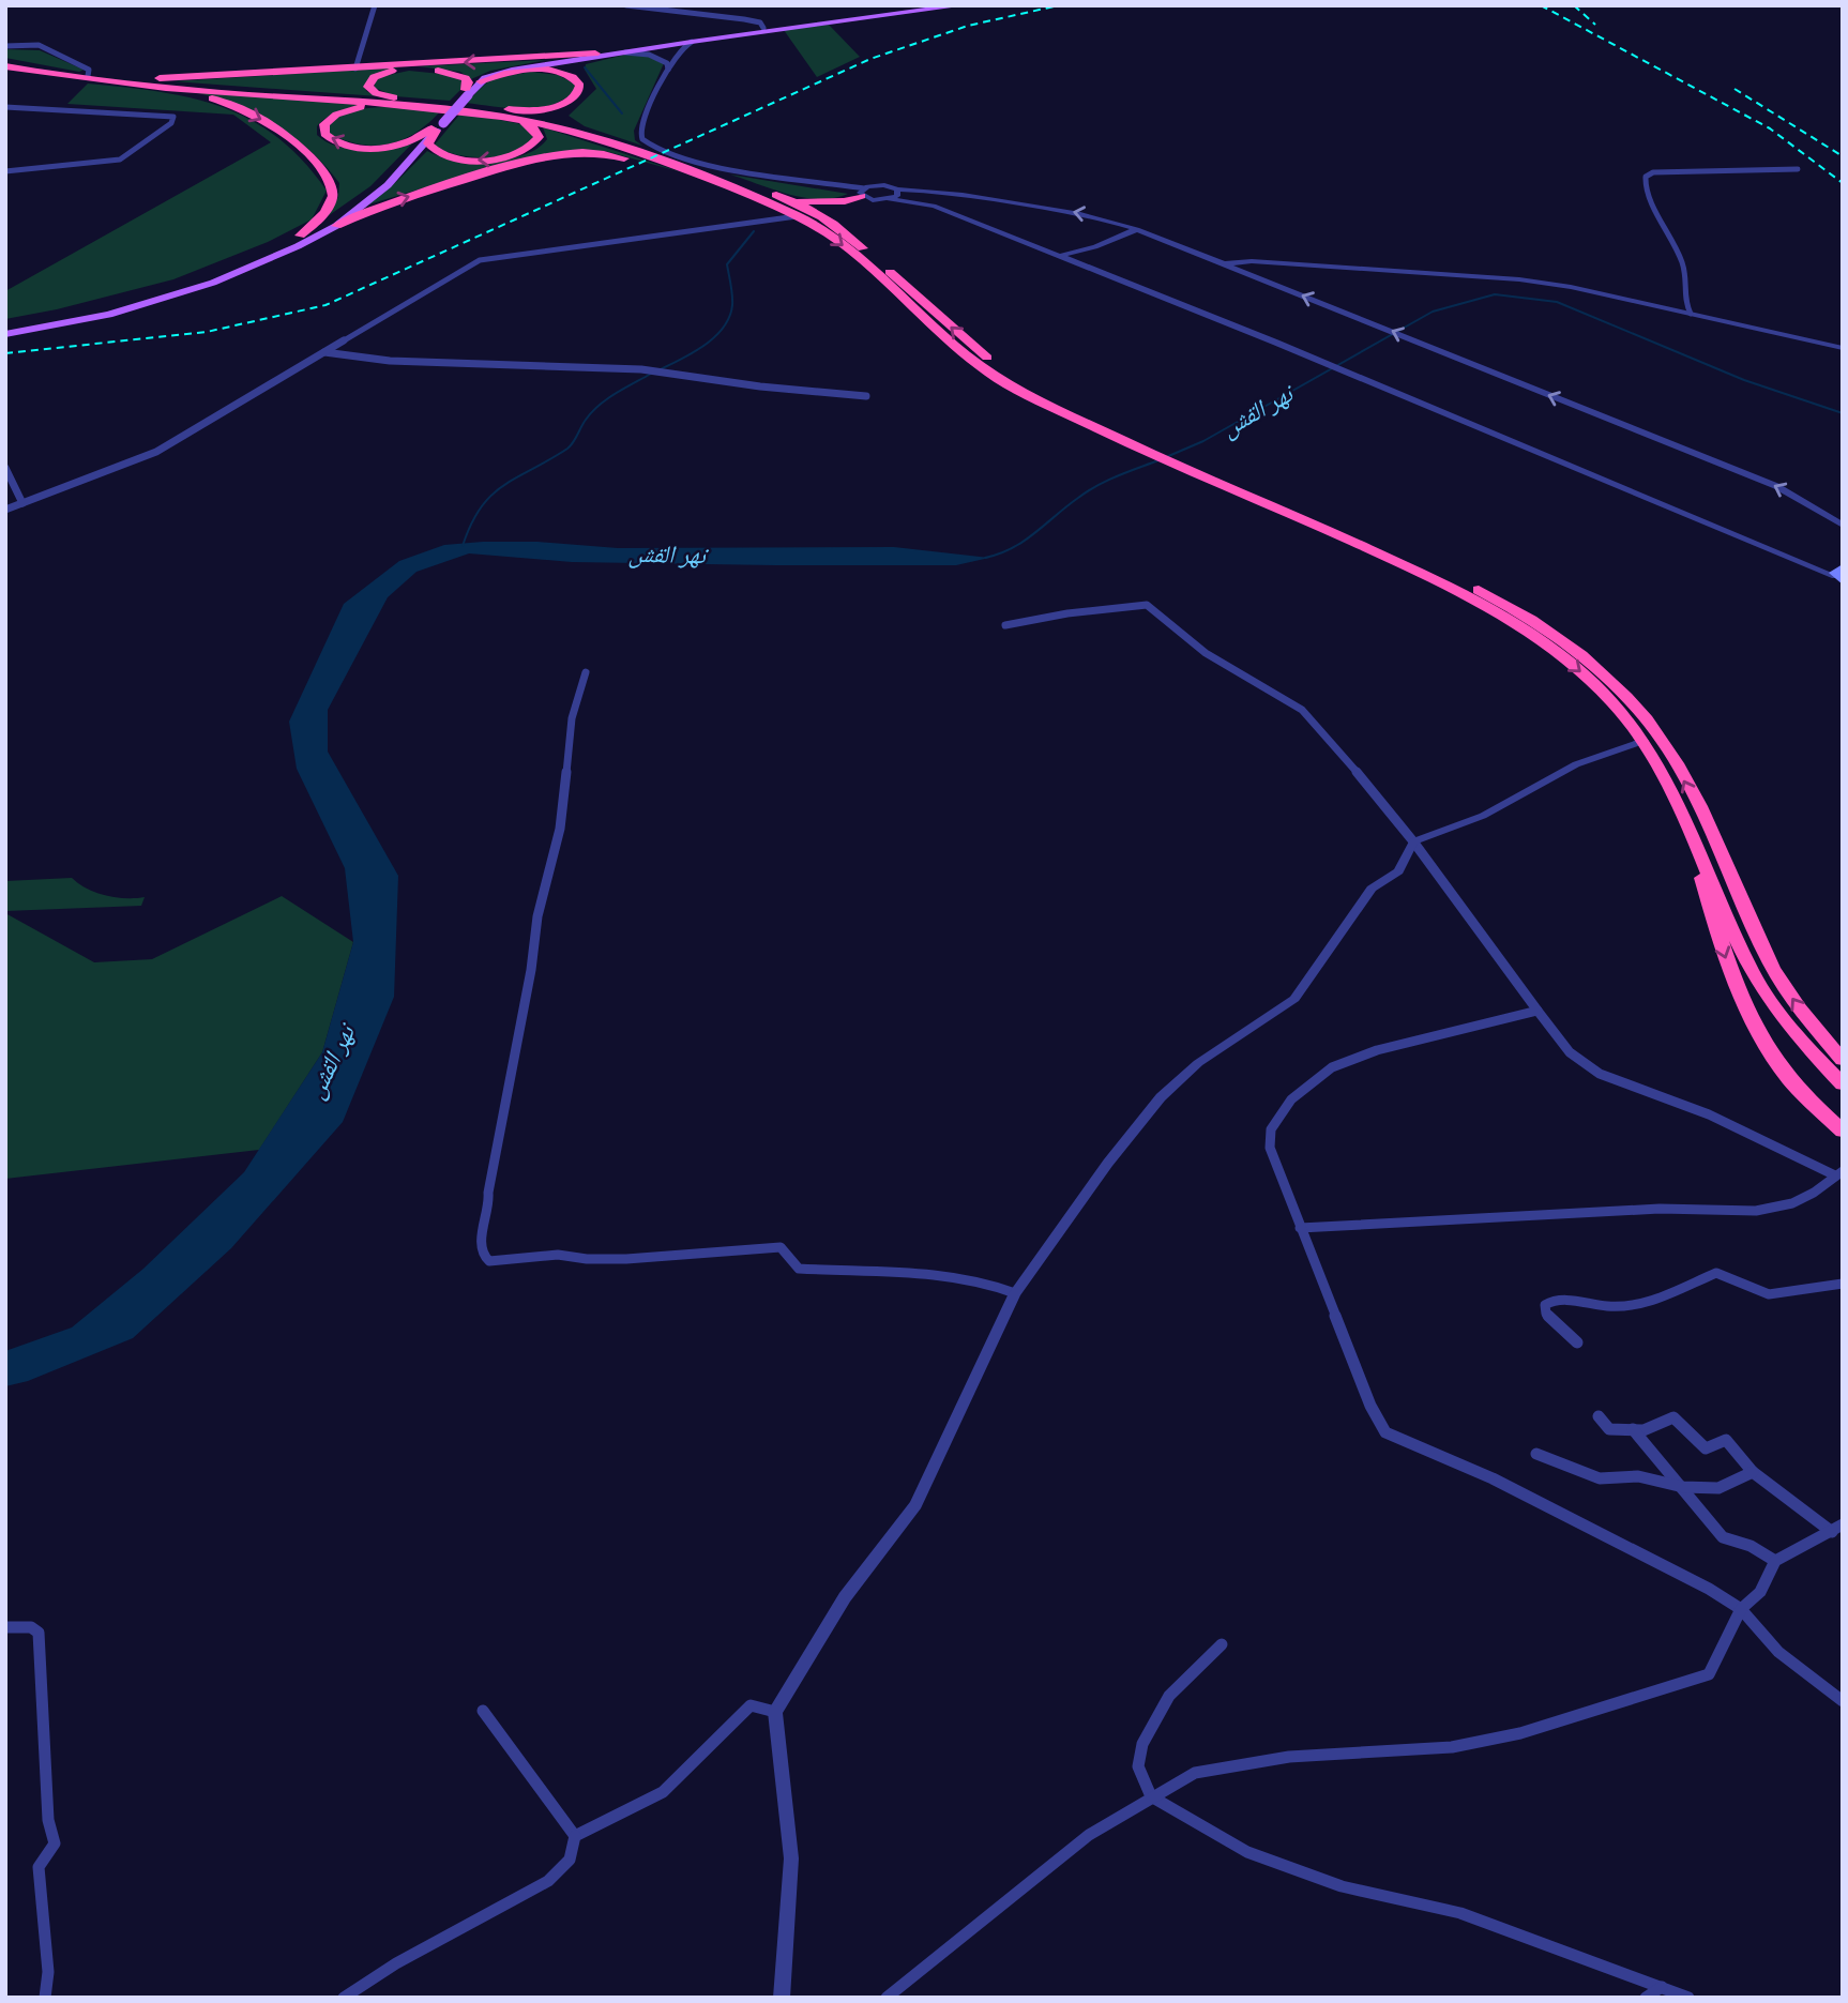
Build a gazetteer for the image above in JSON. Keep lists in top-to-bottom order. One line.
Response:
{"water":["نهر القش"]}
